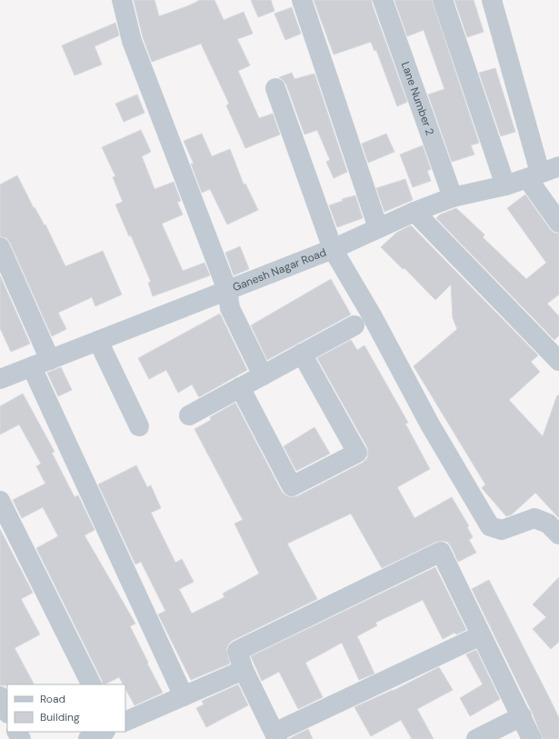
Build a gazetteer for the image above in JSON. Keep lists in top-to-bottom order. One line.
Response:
{"streets":{"street":["Lane Number 2","Ganesh Nagar Road"]},"crossings":[["Lane Number 2","Ganesh Nagar Road"]],"legend":["Road","Building"]}
